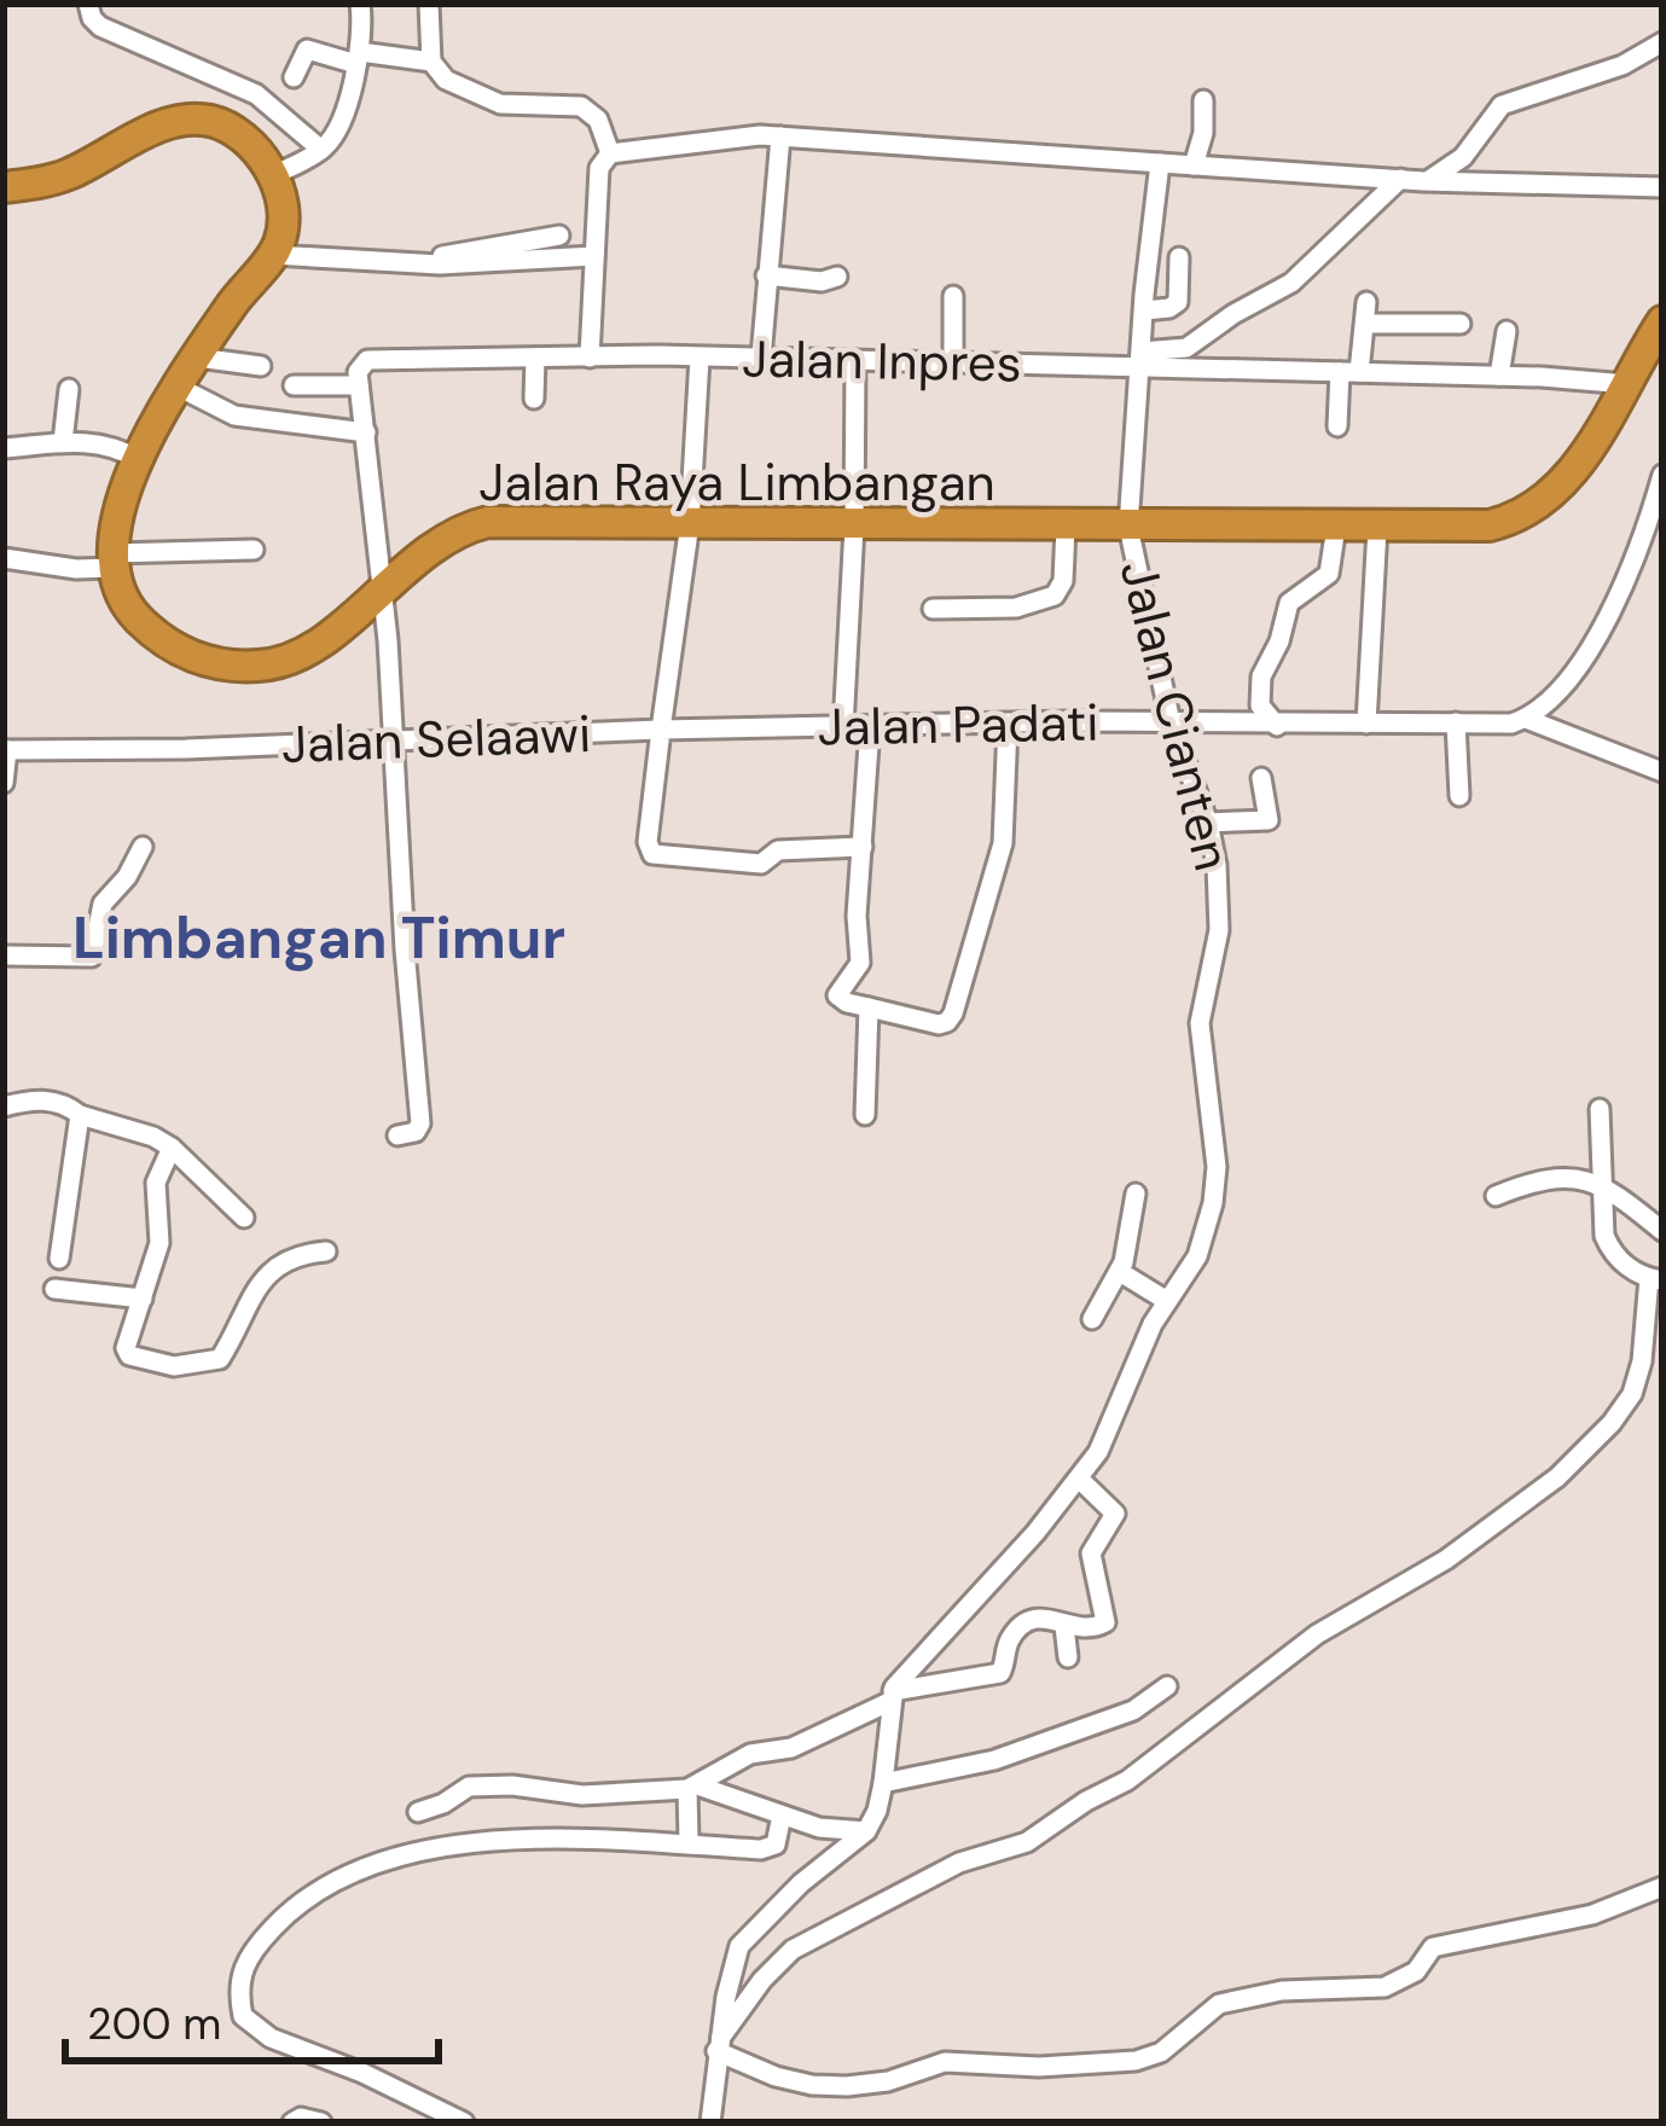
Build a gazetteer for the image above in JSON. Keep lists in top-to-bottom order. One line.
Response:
{"streets":{"highway":["Jalan Raya Limbangan"],"street":["Jalan Inpres","Jalan Cianten","Jalan Padati","Jalan Selaawi"]},"crossings":[["Jalan Inpres","Jalan Raya Limbangan"],["Jalan Inpres","Jalan Cianten"],["Jalan Inpres","Jalan Selaawi"],["Jalan Raya Limbangan","Jalan Cianten"],["Jalan Raya Limbangan","Jalan Selaawi"],["Jalan Cianten","Jalan Padati"],["Jalan Padati","Jalan Selaawi"]],"districts":["Limbangan Timur"],"scale_bar":"200 m"}
